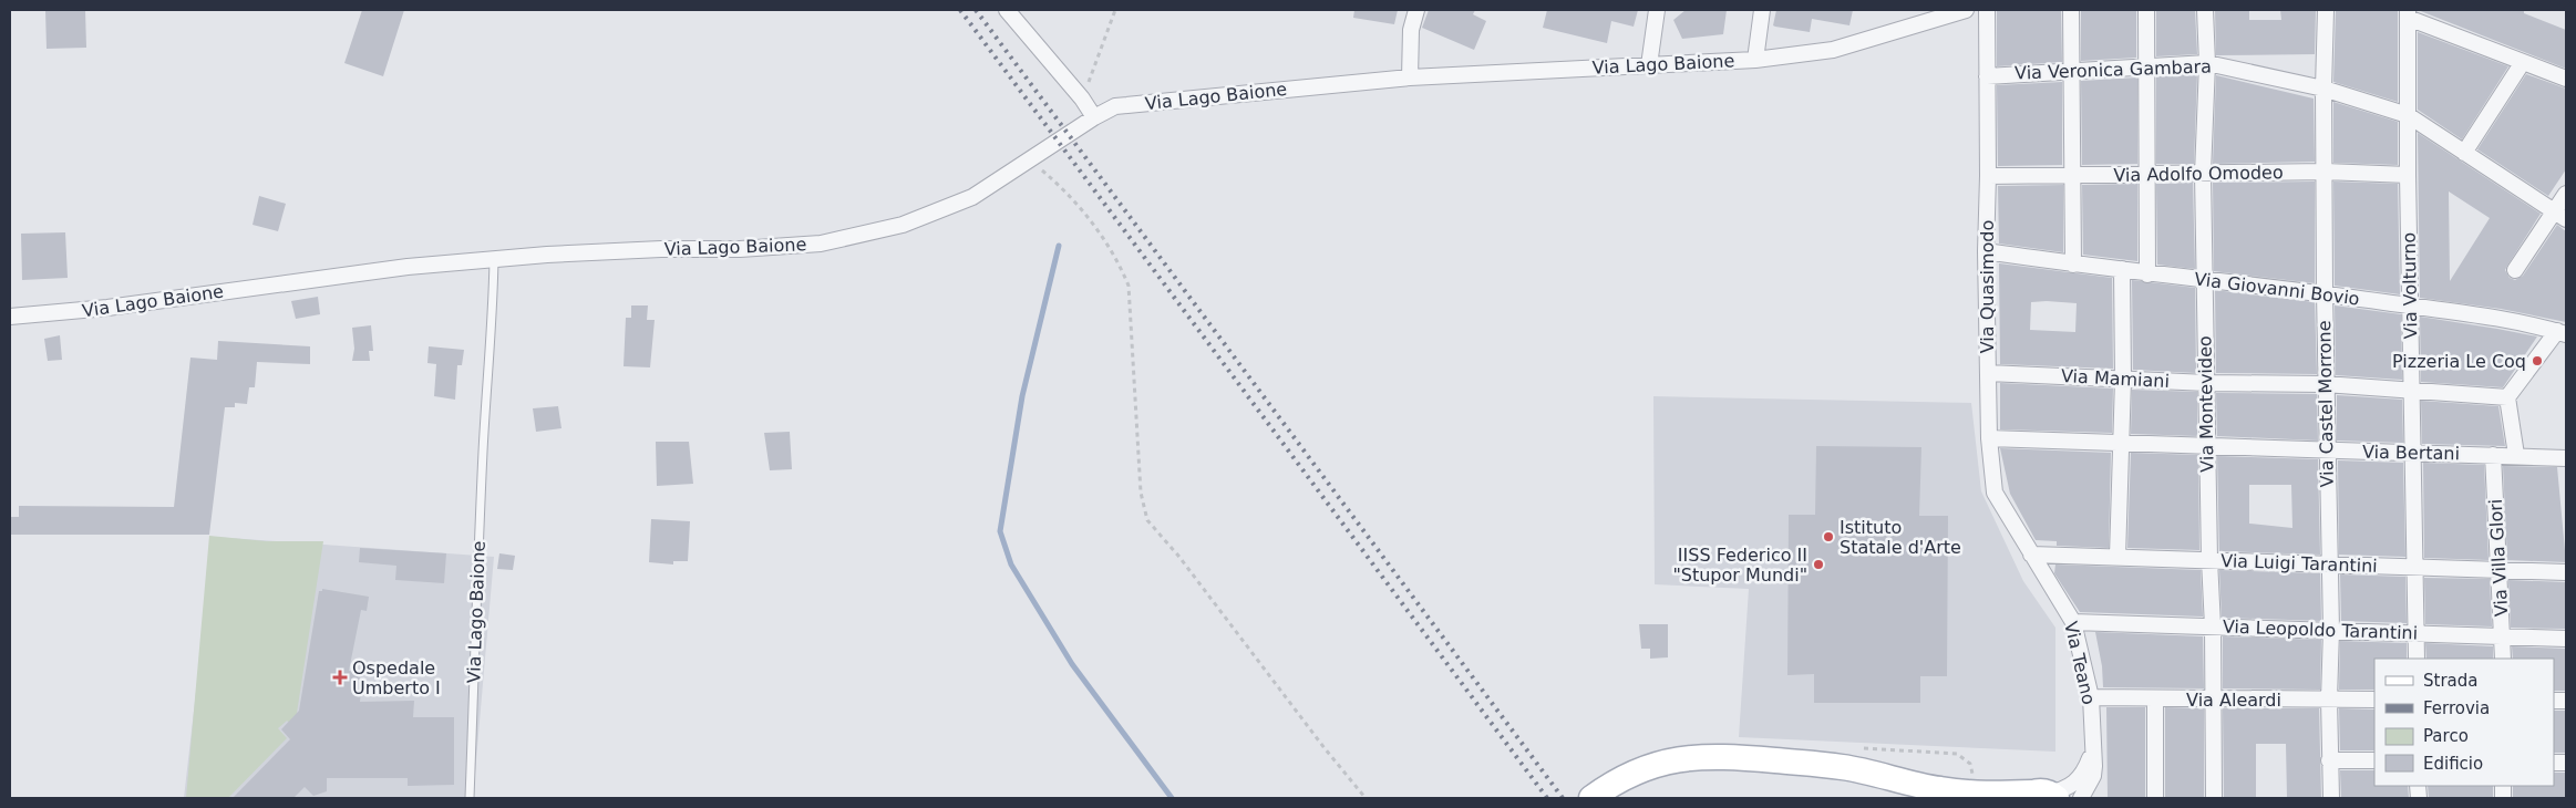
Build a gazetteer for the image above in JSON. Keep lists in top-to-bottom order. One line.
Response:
{"streets":{"street":["Via Lago Baione","Via Veronica Gambara","Via Adolfo Omodeo","Via Volturno","Via Quasimodo","Via Giovanni Bovio","Via Mamiani","Via Montevideo","Via Castel Morrone","Via Bertani","Via Villa Glori","Via Luigi Tarantini","Via Leopoldo Tarantini","Via Teano","Via Aleardi"]},"crossings":[["Via Veronica Gambara","Via Volturno"],["Via Veronica Gambara","Via Quasimodo"],["Via Veronica Gambara","Via Montevideo"],["Via Veronica Gambara","Via Castel Morrone"],["Via Adolfo Omodeo","Via Volturno"],["Via Adolfo Omodeo","Via Quasimodo"],["Via Adolfo Omodeo","Via Montevideo"],["Via Adolfo Omodeo","Via Castel Morrone"],["Via Volturno","Via Giovanni Bovio"],["Via Volturno","Via Mamiani"],["Via Volturno","Via Bertani"],["Via Volturno","Via Luigi Tarantini"],["Via Volturno","Via Leopoldo Tarantini"],["Via Quasimodo","Via Giovanni Bovio"],["Via Quasimodo","Via Mamiani"],["Via Quasimodo","Via Bertani"],["Via Quasimodo","Via Luigi Tarantini"],["Via Quasimodo","Via Teano"],["Via Giovanni Bovio","Via Montevideo"],["Via Giovanni Bovio","Via Castel Morrone"],["Via Mamiani","Via Montevideo"],["Via Mamiani","Via Castel Morrone"],["Via Montevideo","Via Bertani"],["Via Montevideo","Via Luigi Tarantini"],["Via Montevideo","Via Leopoldo Tarantini"],["Via Montevideo","Via Aleardi"],["Via Castel Morrone","Via Bertani"],["Via Castel Morrone","Via Luigi Tarantini"],["Via Castel Morrone","Via Leopoldo Tarantini"],["Via Castel Morrone","Via Aleardi"],["Via Bertani","Via Villa Glori"],["Via Villa Glori","Via Luigi Tarantini"],["Via Villa Glori","Via Leopoldo Tarantini"],["Via Luigi Tarantini","Via Teano"],["Via Leopoldo Tarantini","Via Teano"],["Via Teano","Via Aleardi"]],"places":{"other":["Pizzeria Le Coq","Istituto Statale d'Arte","IISS Federico II \"Stupor Mundi\""],"health":["Ospedale Umberto I"]},"legend":["Strada","Ferrovia","Parco","Edificio"]}
